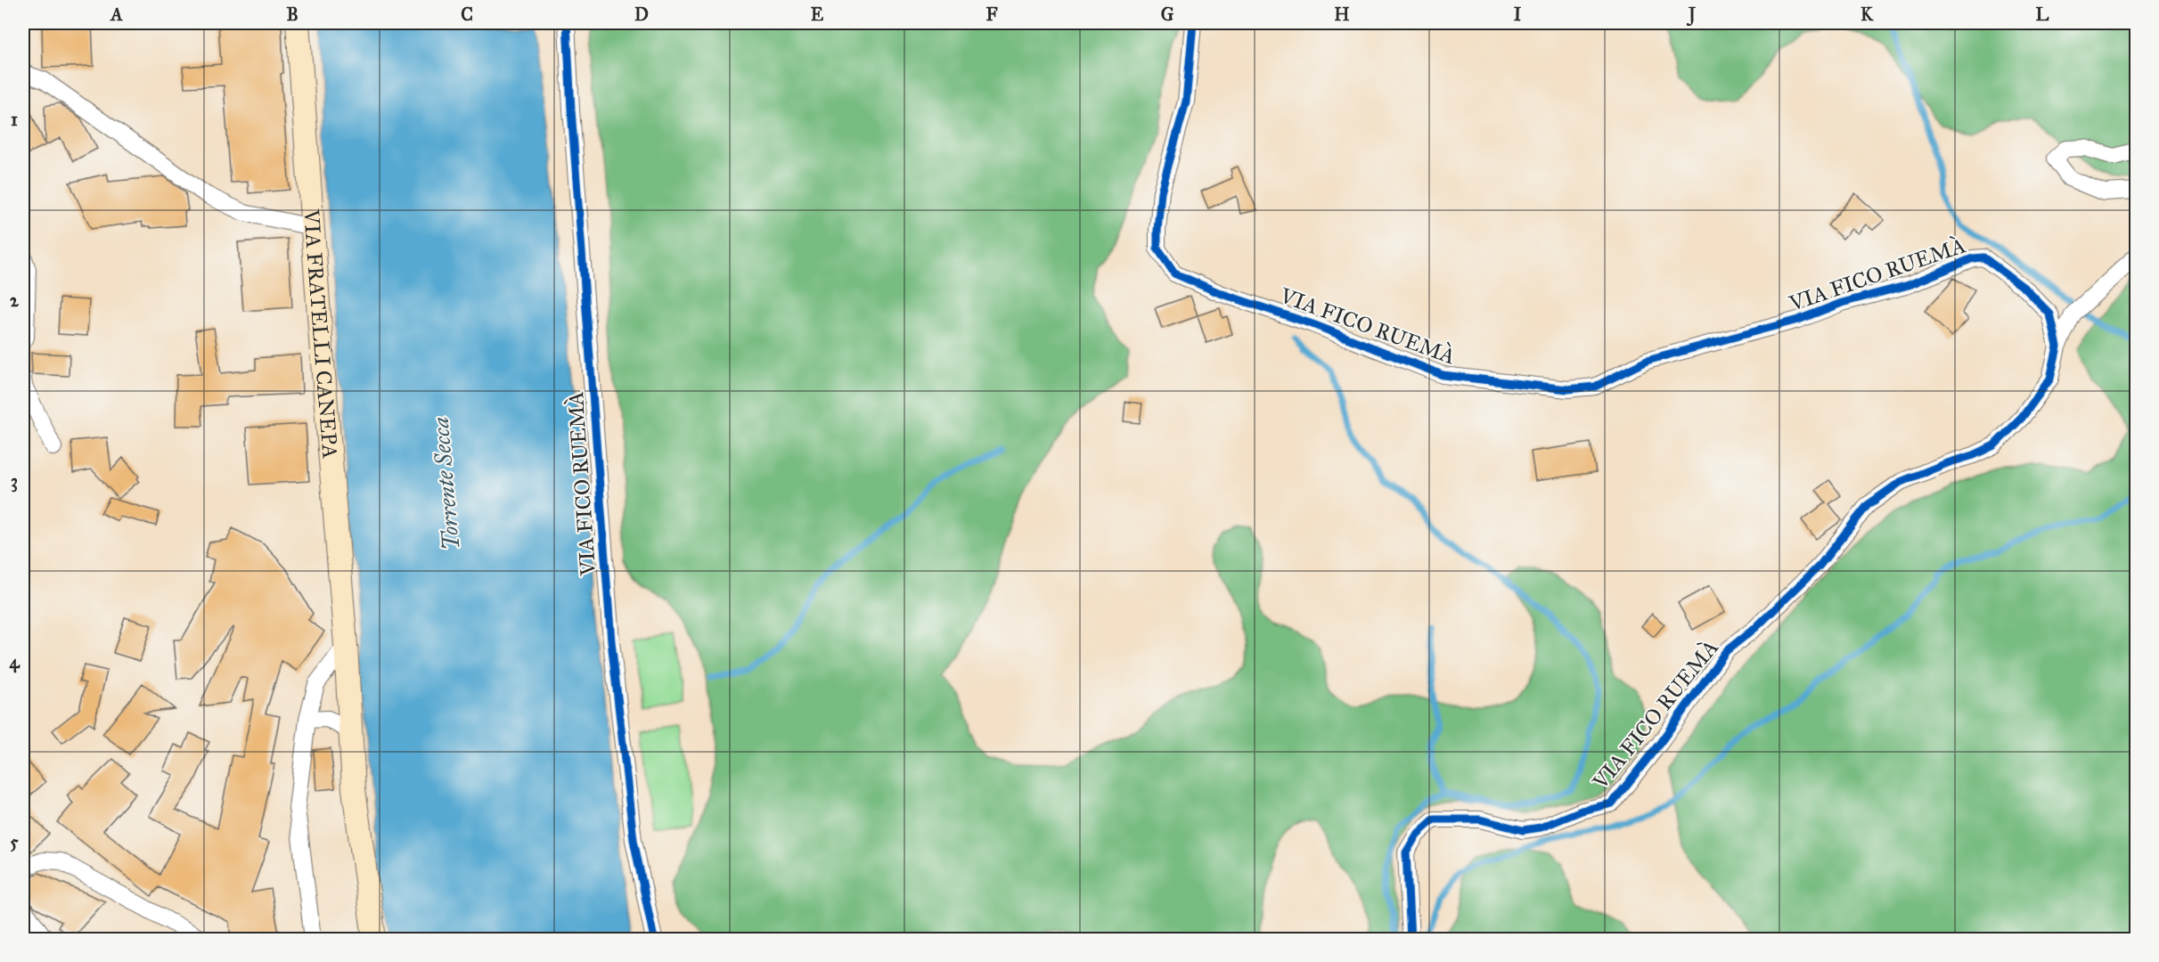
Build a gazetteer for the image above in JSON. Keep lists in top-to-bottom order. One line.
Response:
{"streets":{"main road":["VIA FRATELLI CANEPA"],"street":["VIA FICO RUEMÀ"]},"water":["Torrente Secca"],"grid":{"columns":["A","B","C","D","E","F","G","H","I","J","K","L"],"rows":["1","2","3","4","5"]}}
